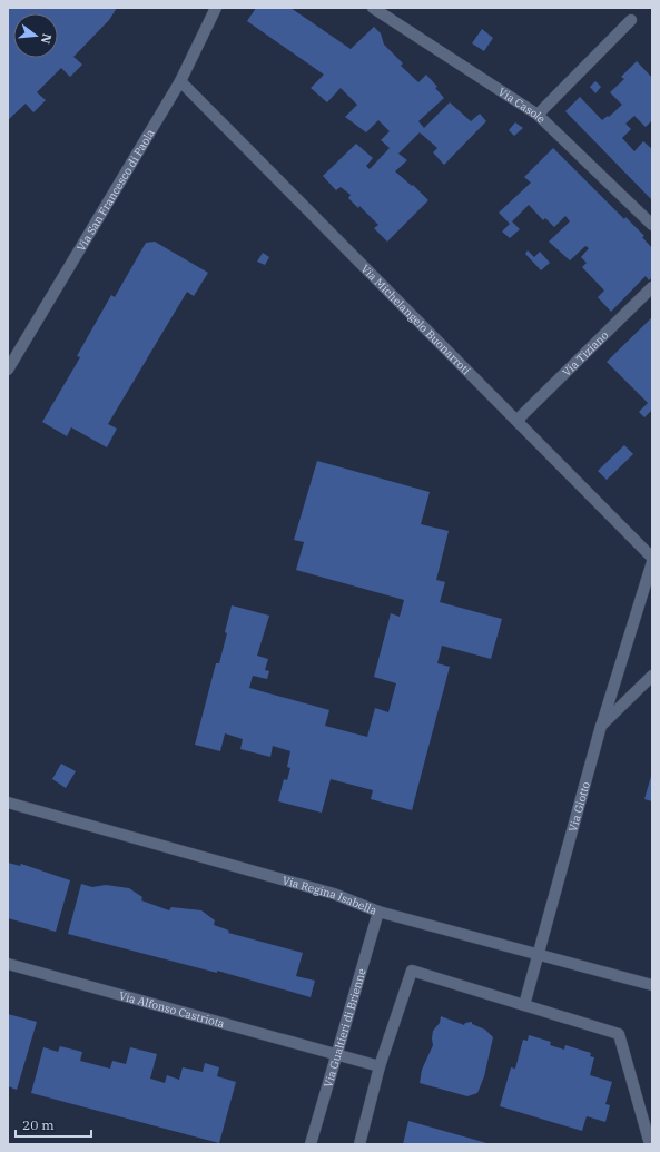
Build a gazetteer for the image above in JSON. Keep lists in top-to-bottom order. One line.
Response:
{"streets":{"street":["Via Casole","Via San Francesco di Paola","Via Michelangelo Buonarroti","Via Tiziano","Via Giotto","Via Regina Isabella","Via Alfonso Castriota","Via Gualtieri di Brienne"]},"crossings":[["Via San Francesco di Paola","Via Michelangelo Buonarroti"],["Via Michelangelo Buonarroti","Via Tiziano"],["Via Giotto","Via Regina Isabella"],["Via Regina Isabella","Via Gualtieri di Brienne"],["Via Alfonso Castriota","Via Gualtieri di Brienne"]],"scale_bar":"20 m","north":"right"}
